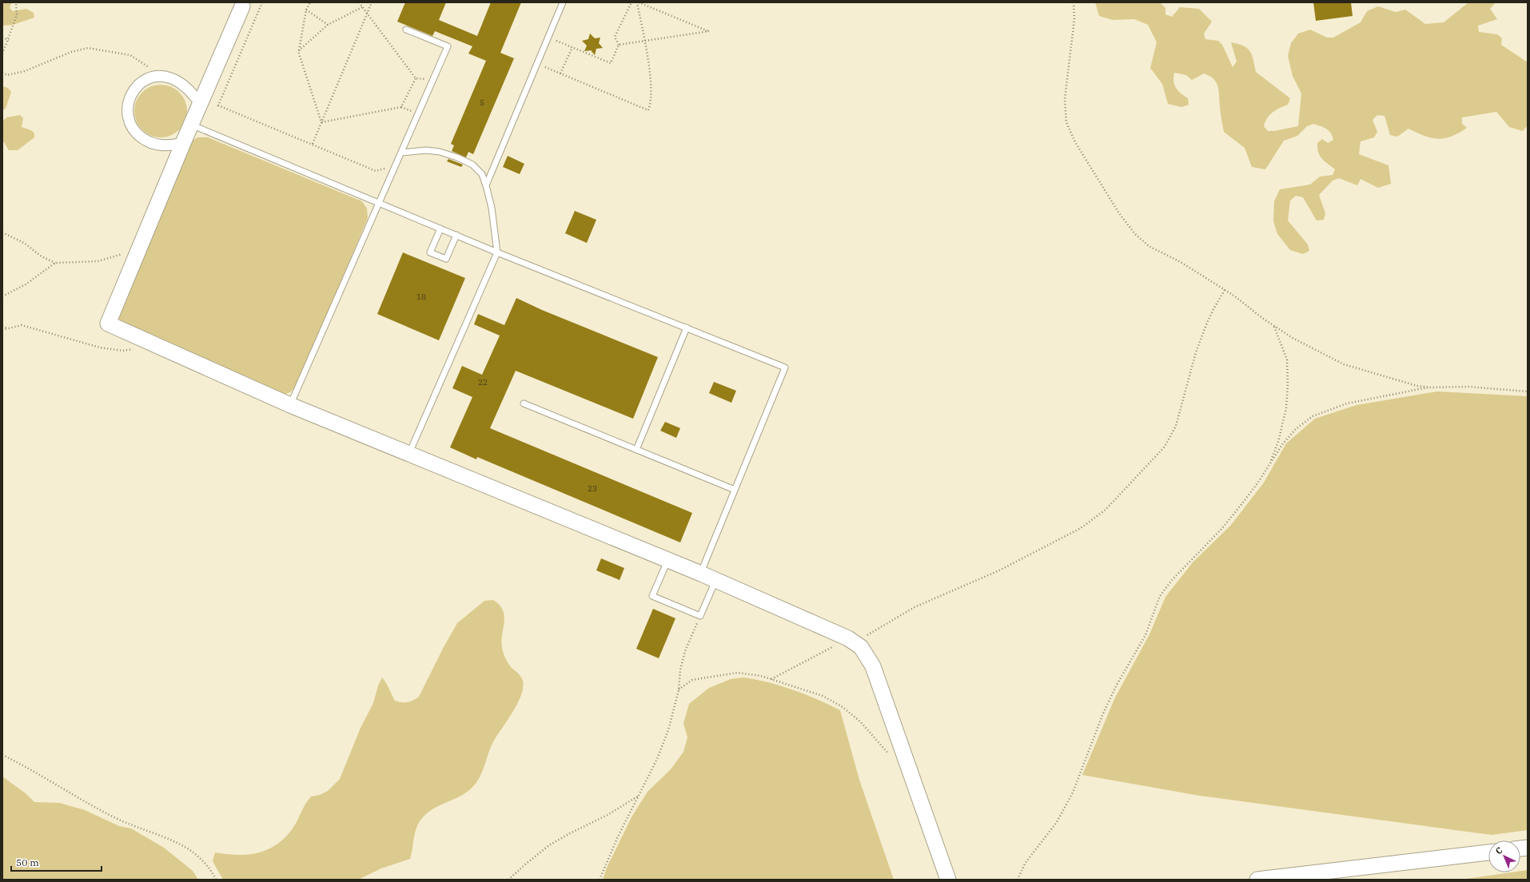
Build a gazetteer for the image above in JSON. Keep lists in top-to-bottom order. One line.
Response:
{"house_numbers":["5","18","22","23"],"scale_bar":"50 m","north":"top left"}
